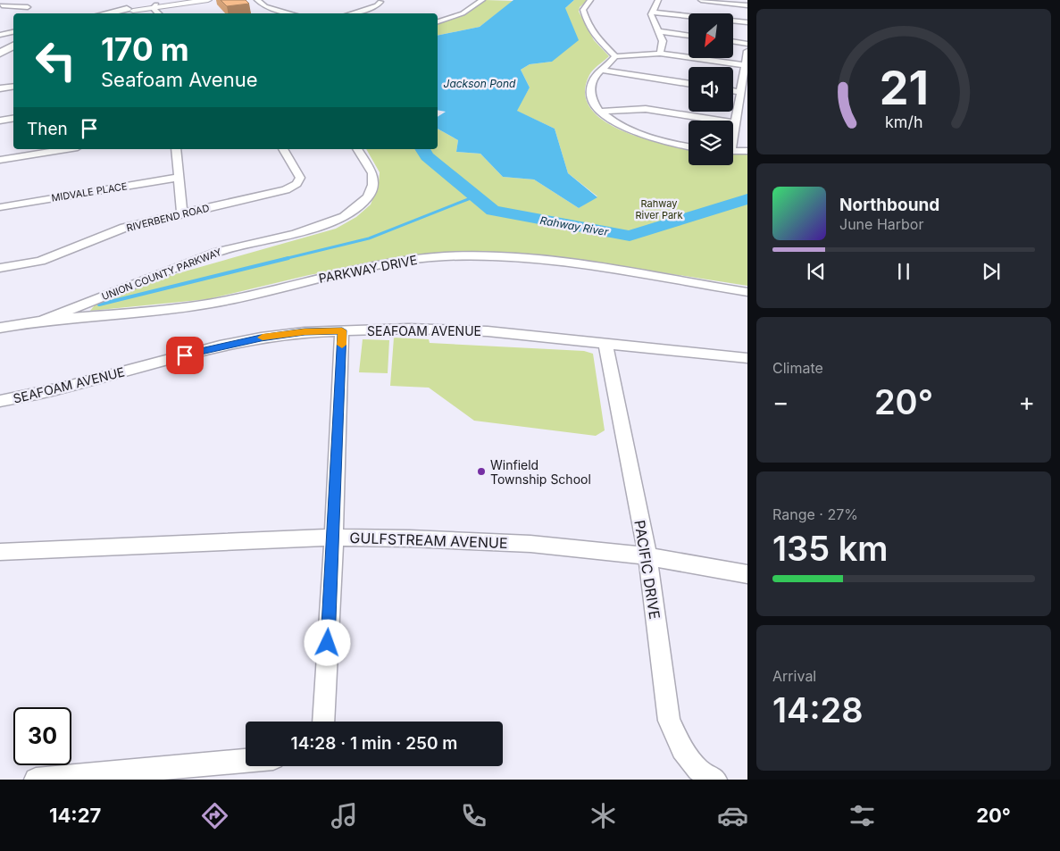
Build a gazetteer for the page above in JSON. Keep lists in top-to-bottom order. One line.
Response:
{"streets":{"street":["MIDVALE PLACE","RIVERBEND ROAD","PARKWAY DRIVE","UNION COUNTY PARKWAY","SEAFOAM AVENUE","GULFSTREAM AVENUE","PACIFIC DRIVE"]},"crossings":[["PARKWAY DRIVE","UNION COUNTY PARKWAY"],["SEAFOAM AVENUE","PACIFIC DRIVE"],["GULFSTREAM AVENUE","PACIFIC DRIVE"]],"water":["Jackson Pond","Rahway River"],"parks":["Rahway River Park"],"places":["Winfield Township School"],"north":"bottom left","page":{"turn":["170 m","Seafoam Avenue"],"then":"Then","song":["Northbound","June Harbor"],"tile":["Climate",["Range · 27%","135 km"],["Arrival","14:28"]],"heat":["−","20°","+"],"limit":"30","trip":"14:28 · 1 min · 250 m","tabs":["14:27","20°"],"gauge":["21","km/h"]}}
